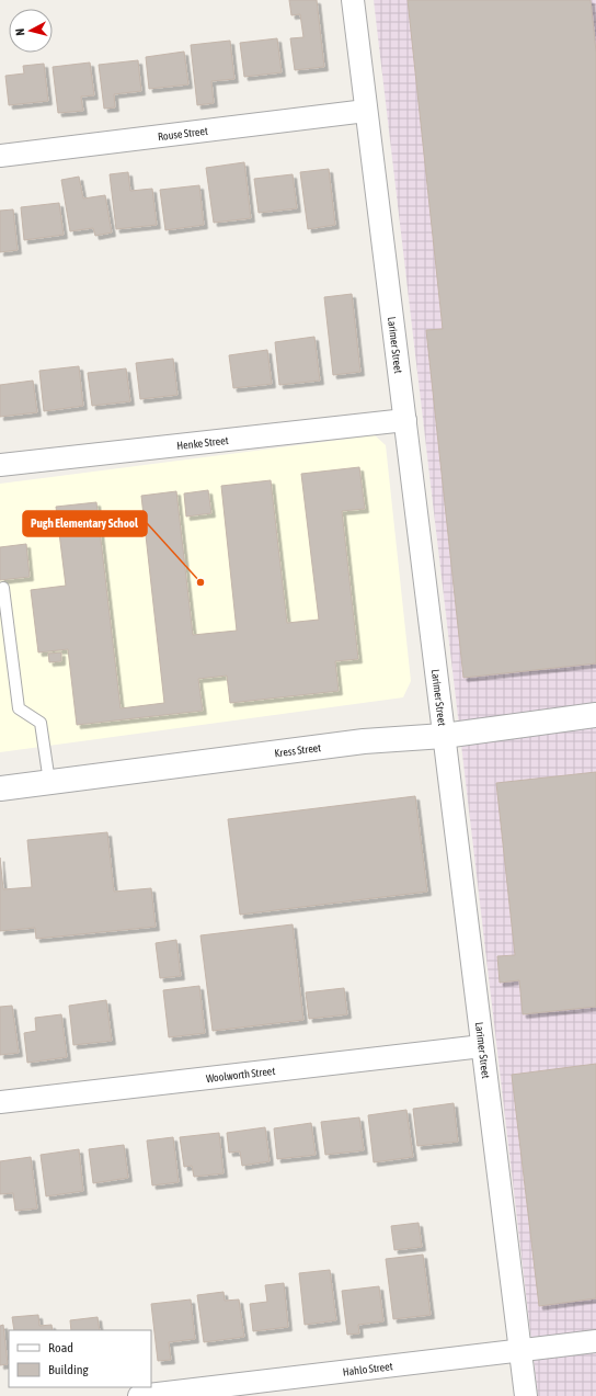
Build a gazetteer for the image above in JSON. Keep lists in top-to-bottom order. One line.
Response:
{"streets":{"street":["Rouse Street","Larimer Street","Henke Street","Kress Street","Woolworth Street","Hahlo Street"]},"crossings":[["Rouse Street","Larimer Street"],["Larimer Street","Henke Street"],["Larimer Street","Kress Street"],["Larimer Street","Woolworth Street"],["Larimer Street","Hahlo Street"]],"places":["Pugh Elementary School"],"legend":["Road","Building"],"north":"left"}
